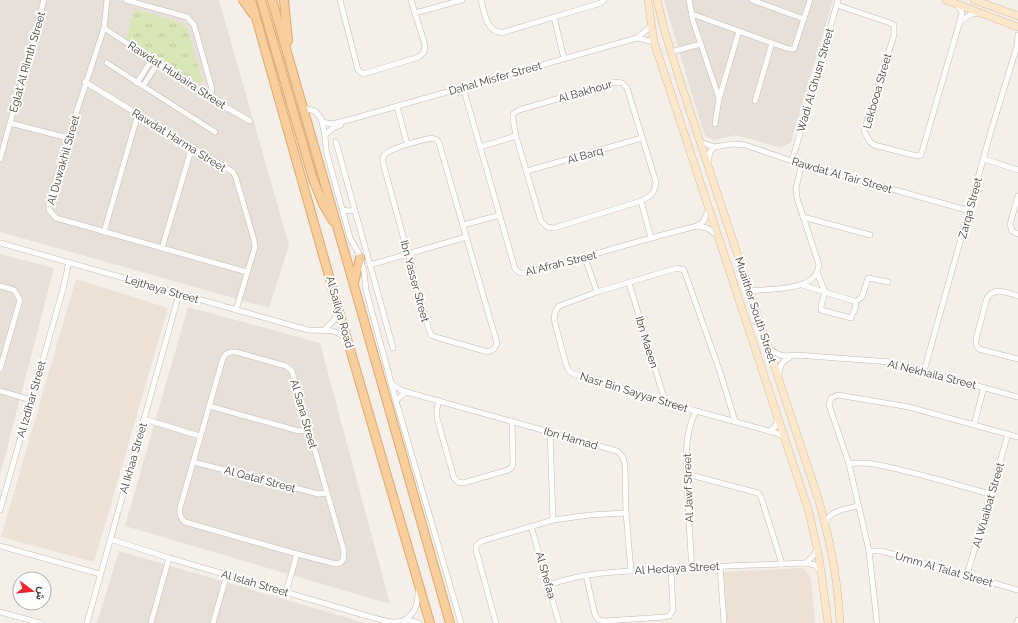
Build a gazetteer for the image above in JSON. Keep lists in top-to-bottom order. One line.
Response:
{"streets":{"main road":["Al Sailiya Road"],"street":["Eglat Al Rimth Street","Rawdat Hubaira Street","Dahal Misfer Street","Wadi Al Ghusn Street","Al Bakhour","Lekbooa Street","Rawdat Harma Street","Al Barq","Al Duwakhil Street","Rawdat Al Tair Street","Zarqa Street","Al Afrah Street","Ibn Yasser Street","Lejthaya Street","Muaither South Street","Ibn Maeen","Al Nekhaila Street","Nasr Bin Sayyar Street","Al Izdihar Street","Al Sana Street","Ibn Hamad","Al Ikhaa Street","Al Qataf Street","Al Jawf Street","Al Wuaibat Street","Al Hedaya Street","Umm Al Talat Street","Al Shefaa","Al Islah Street"]},"crossings":[["Eglat Al Rimth Street","Al Duwakhil Street"],["Rawdat Hubaira Street","Al Duwakhil Street"],["Dahal Misfer Street","Al Afrah Street"],["Dahal Misfer Street","Muaither South Street"],["Wadi Al Ghusn Street","Lekbooa Street"],["Wadi Al Ghusn Street","Rawdat Al Tair Street"],["Al Bakhour","Al Barq"],["Rawdat Harma Street","Al Duwakhil Street"],["Rawdat Harma Street","Lejthaya Street"],["Rawdat Al Tair Street","Zarqa Street"],["Rawdat Al Tair Street","Muaither South Street"],["Zarqa Street","Al Nekhaila Street"],["Lejthaya Street","Al Sailiya Road"],["Lejthaya Street","Al Izdihar Street"],["Lejthaya Street","Al Ikhaa Street"],["Muaither South Street","Al Nekhaila Street"],["Muaither South Street","Nasr Bin Sayyar Street"],["Ibn Maeen","Nasr Bin Sayyar Street"],["Nasr Bin Sayyar Street","Al Jawf Street"],["Al Sana Street","Al Qataf Street"],["Ibn Hamad","Al Hedaya Street"],["Al Ikhaa Street","Al Islah Street"],["Al Jawf Street","Al Hedaya Street"],["Al Wuaibat Street","Umm Al Talat Street"],["Al Hedaya Street","Al Shefaa"]],"north":"right"}
